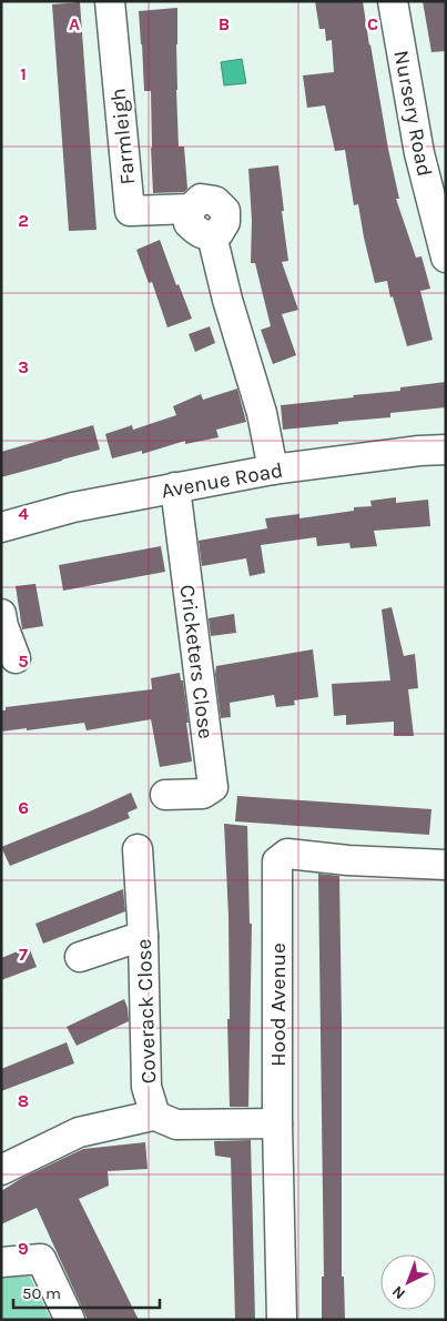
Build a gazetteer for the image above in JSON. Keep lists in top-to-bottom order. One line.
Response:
{"streets":{"street":["Nursery Road","Farmleigh","Avenue Road","Cricketers Close","Hood Avenue","Coverack Close"]},"crossings":[["Farmleigh","Avenue Road"],["Avenue Road","Cricketers Close"],["Hood Avenue","Coverack Close"]],"scale_bar":"50 m","north":"bottom left","grid":{"columns":["A","B","C"],"rows":["1","2","3","4","5","6","7","8","9"]}}
